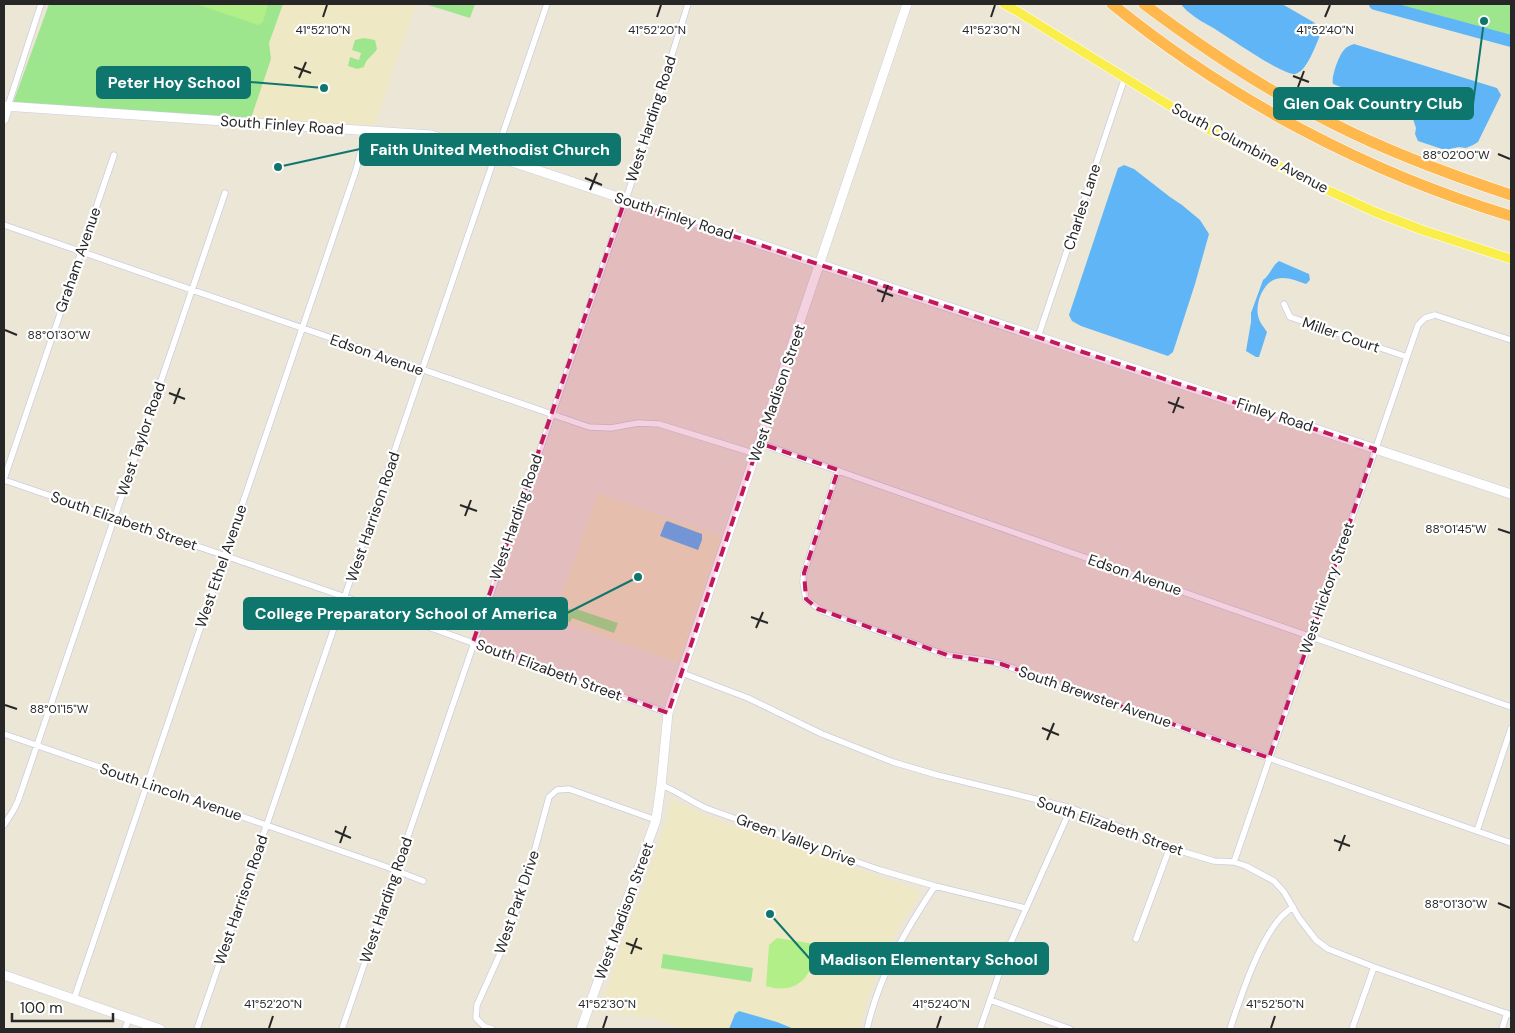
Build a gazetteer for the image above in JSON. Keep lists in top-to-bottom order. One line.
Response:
{"streets":{"main road":["South Finley Road","South Columbine Avenue","West Madison Street","Finley Road"],"street":["West Harding Road","Charles Lane","Graham Avenue","Miller Court","Edson Avenue","West Taylor Road","West Harrison Road","South Elizabeth Street","West Ethel Avenue","West Hickory Street","South Brewster Avenue","South Lincoln Avenue","Green Valley Drive","West Park Drive"]},"crossings":[["West Harding Road","South Finley Road"],["West Harding Road","Edson Avenue"],["West Harding Road","South Elizabeth Street"],["West Harding Road","South Lincoln Avenue"],["South Finley Road","Charles Lane"],["South Finley Road","West Madison Street"],["South Finley Road","Finley Road"],["South Finley Road","West Harrison Road"],["South Finley Road","West Ethel Avenue"],["South Columbine Avenue","Charles Lane"],["Charles Lane","Finley Road"],["Graham Avenue","Edson Avenue"],["Graham Avenue","South Elizabeth Street"],["Miller Court","West Hickory Street"],["Edson Avenue","West Madison Street"],["Edson Avenue","West Taylor Road"],["Edson Avenue","West Harrison Road"],["Edson Avenue","West Ethel Avenue"],["Edson Avenue","West Hickory Street"],["Edson Avenue","South Brewster Avenue"],["West Madison Street","South Elizabeth Street"],["West Madison Street","Green Valley Drive"],["West Madison Street","West Park Drive"],["Finley Road","West Hickory Street"],["West Taylor Road","South Elizabeth Street"],["West Taylor Road","South Lincoln Avenue"],["West Harrison Road","South Elizabeth Street"],["West Harrison Road","South Lincoln Avenue"],["South Elizabeth Street","West Ethel Avenue"],["South Elizabeth Street","West Hickory Street"],["West Ethel Avenue","South Lincoln Avenue"],["West Hickory Street","South Brewster Avenue"]],"places":["Glen Oak Country Club","Peter Hoy School","Faith United Methodist Church","College Preparatory School of America","Madison Elementary School"],"scale_bar":"100 m","coordinates":["41°52'10\"N","41°52'20\"N","41°52'30\"N","41°52'40\"N","88°02'00\"W","88°01'30\"W","88°01'45\"W","88°01'15\"W","41°52'50\"N"]}
